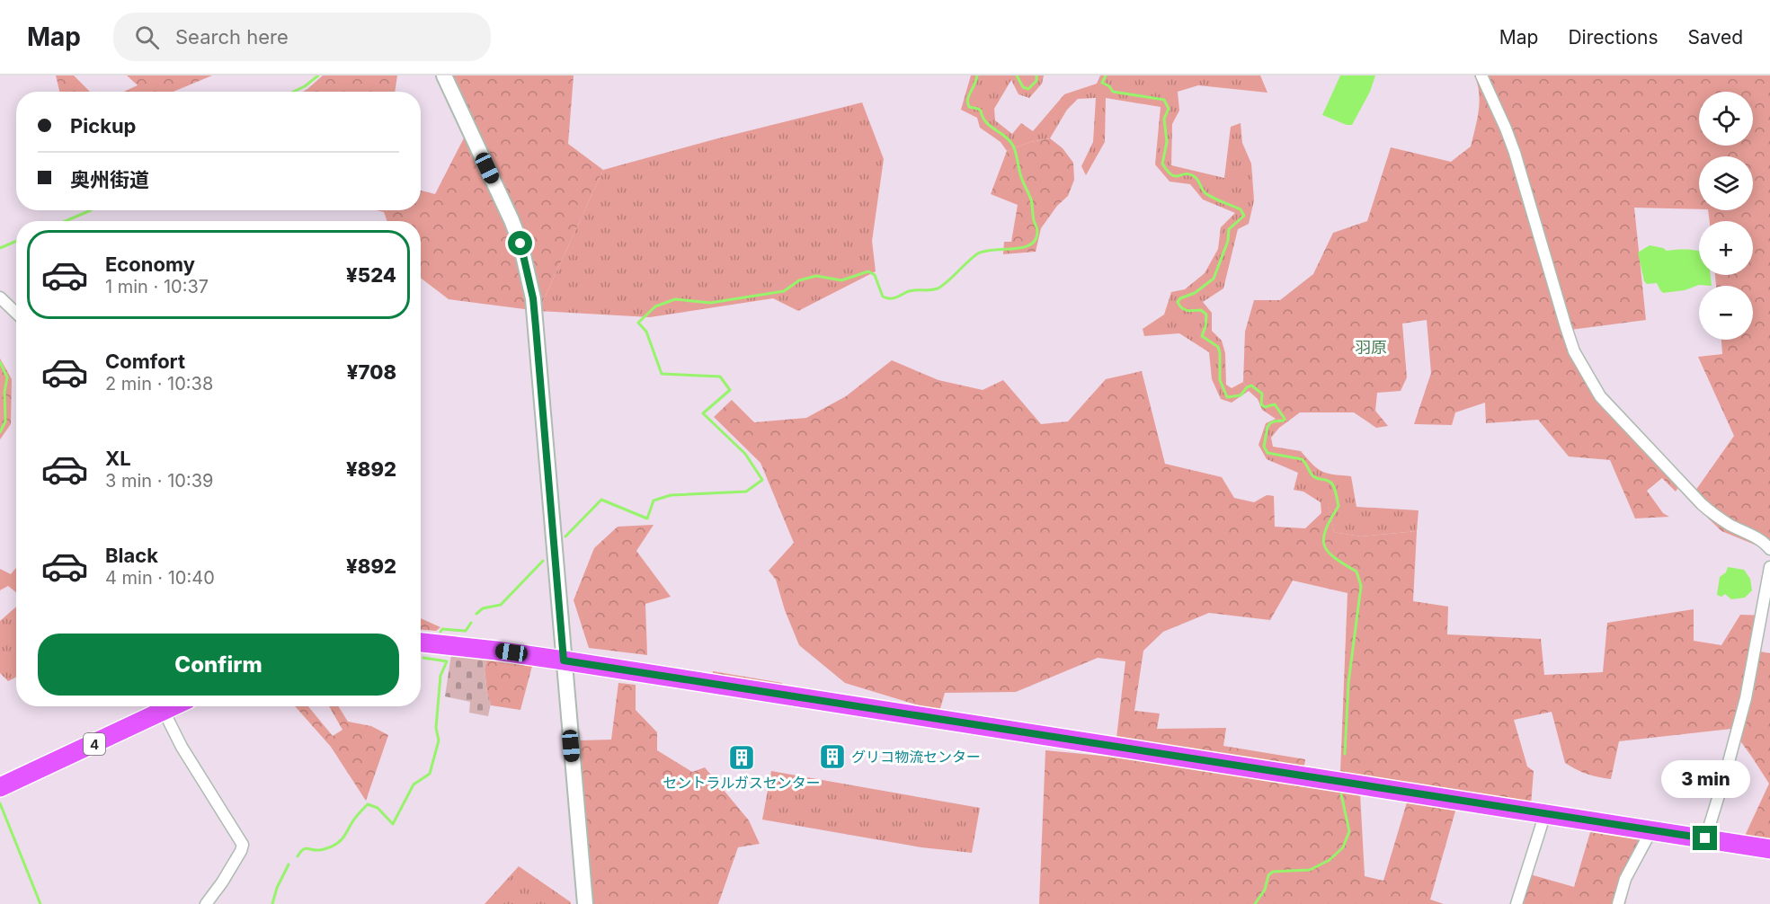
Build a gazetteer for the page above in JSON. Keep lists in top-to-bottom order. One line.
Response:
{"streets":{"highway":["4"]},"districts":["羽原"],"places":{"building":["グリコ物流センター","セントラルガスセンター"]},"page":{"header":"Map","search":"Search here","nav":["Map","Directions","Saved"],"map_buttons":["+","−"],"banner":["Pickup","奥州街道"],"list":[{"name":"Economy","note":"1 min · 10:37","value":"¥524"},{"name":"Comfort","note":"2 min · 10:38","value":"¥708"},{"name":"XL","note":"3 min · 10:39","value":"¥892"},{"name":"Black","note":"4 min · 10:40","value":"¥892"}],"buttons":"Confirm","bubble":"3 min"}}
